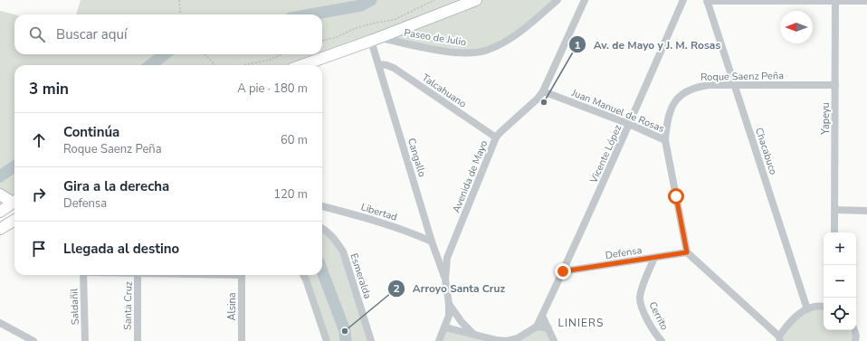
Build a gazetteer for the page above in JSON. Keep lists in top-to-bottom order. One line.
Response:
{"streets":{"street":["Paseo de Julio","Roque Saenz Peña","Talcahuano","Juan Manuel de Rosas","Yapeyu","Chacabuco","Vicente López","Cangallo","Avenida de Mayo","Libertad","Defensa","Esmeralda","Santa Cruz","Saldañil","Alsina","Cerrito"]},"crossings":[["Paseo de Julio","Cangallo"],["Roque Saenz Peña","Juan Manuel de Rosas"],["Roque Saenz Peña","Yapeyu"],["Roque Saenz Peña","Chacabuco"],["Roque Saenz Peña","Defensa"],["Talcahuano","Cangallo"],["Talcahuano","Avenida de Mayo"],["Juan Manuel de Rosas","Vicente López"],["Juan Manuel de Rosas","Avenida de Mayo"],["Vicente López","Defensa"],["Cangallo","Avenida de Mayo"],["Cangallo","Libertad"],["Defensa","Cerrito"]],"districts":["LINIERS"],"places":["Av. de Mayo y J. M. Rosas","Arroyo Santa Cruz"],"north":"left","page":{"search":"Buscar aquí","heading":["3 min","A pie · 180 m"],"list":[["Continúa","Roque Saenz Peña","60 m"],["Gira a la derecha","Defensa","120 m"],"Llegada al destino"],"map_buttons":["+","−"]}}
